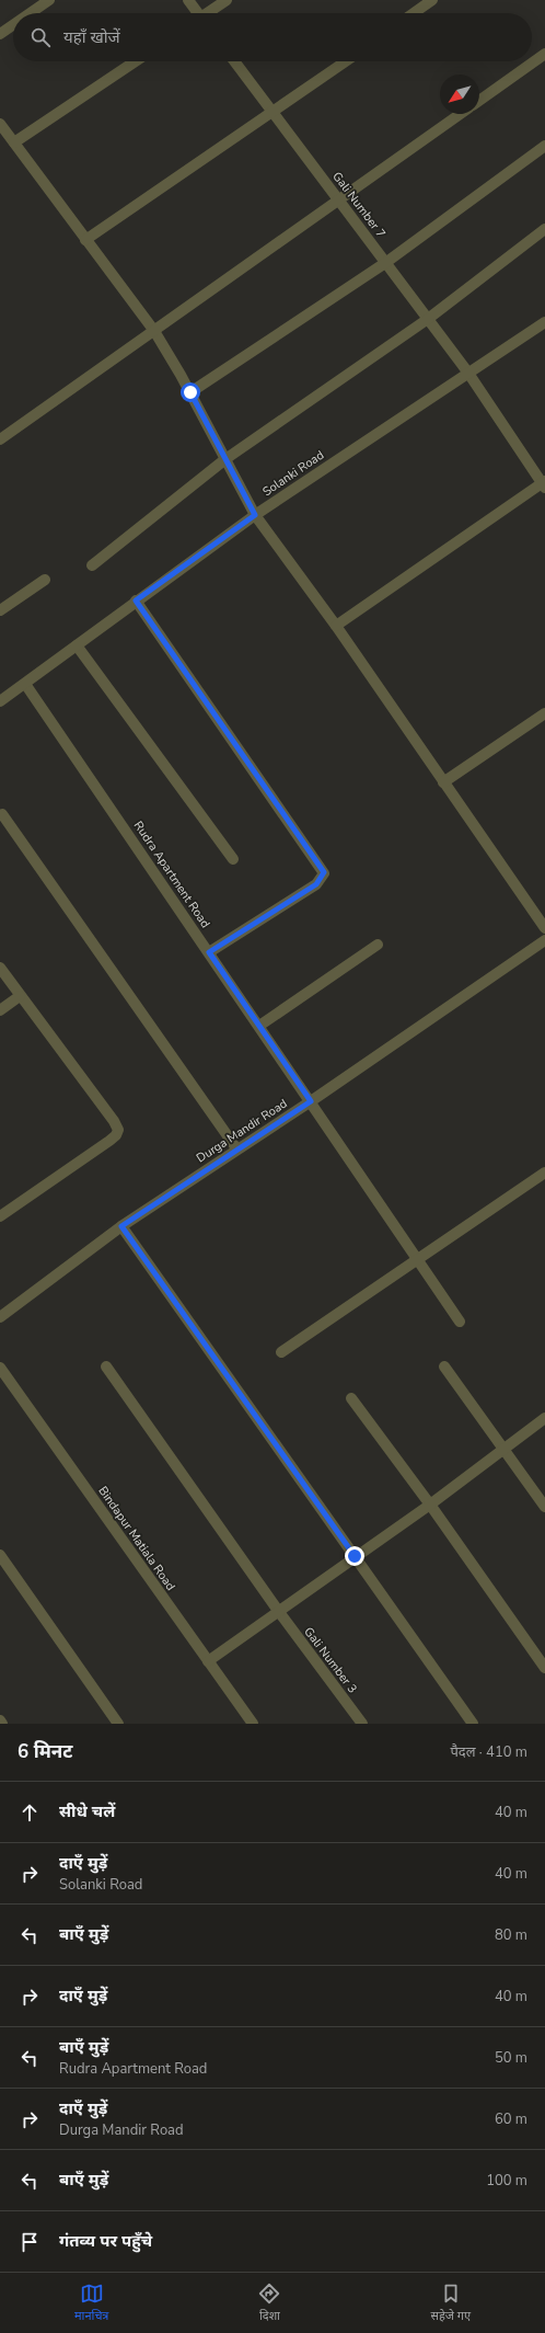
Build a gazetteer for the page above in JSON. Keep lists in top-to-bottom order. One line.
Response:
{"streets":{"street":["Gali Number 7","Solanki Road","Rudra Apartment Road","Durga Mandir Road","Bindapur Matiala Road","Gali Number 3"]},"crossings":[["Gali Number 7","Solanki Road"],["Solanki Road","Rudra Apartment Road"],["Rudra Apartment Road","Durga Mandir Road"]],"north":"bottom left","page":{"search":"यहाँ खोजें","heading":["6 मिनट","पैदल · 410 m"],"list":[["सीधे चलें","40 m"],["दाएँ मुड़ें","Solanki Road","40 m"],["बाएँ मुड़ें","80 m"],["दाएँ मुड़ें","40 m"],["बाएँ मुड़ें","Rudra Apartment Road","50 m"],["दाएँ मुड़ें","Durga Mandir Road","60 m"],["बाएँ मुड़ें","100 m"],"गंतव्य पर पहुँचे"],"nav":["मानचित्र","दिशा","सहेजे गए"]}}
